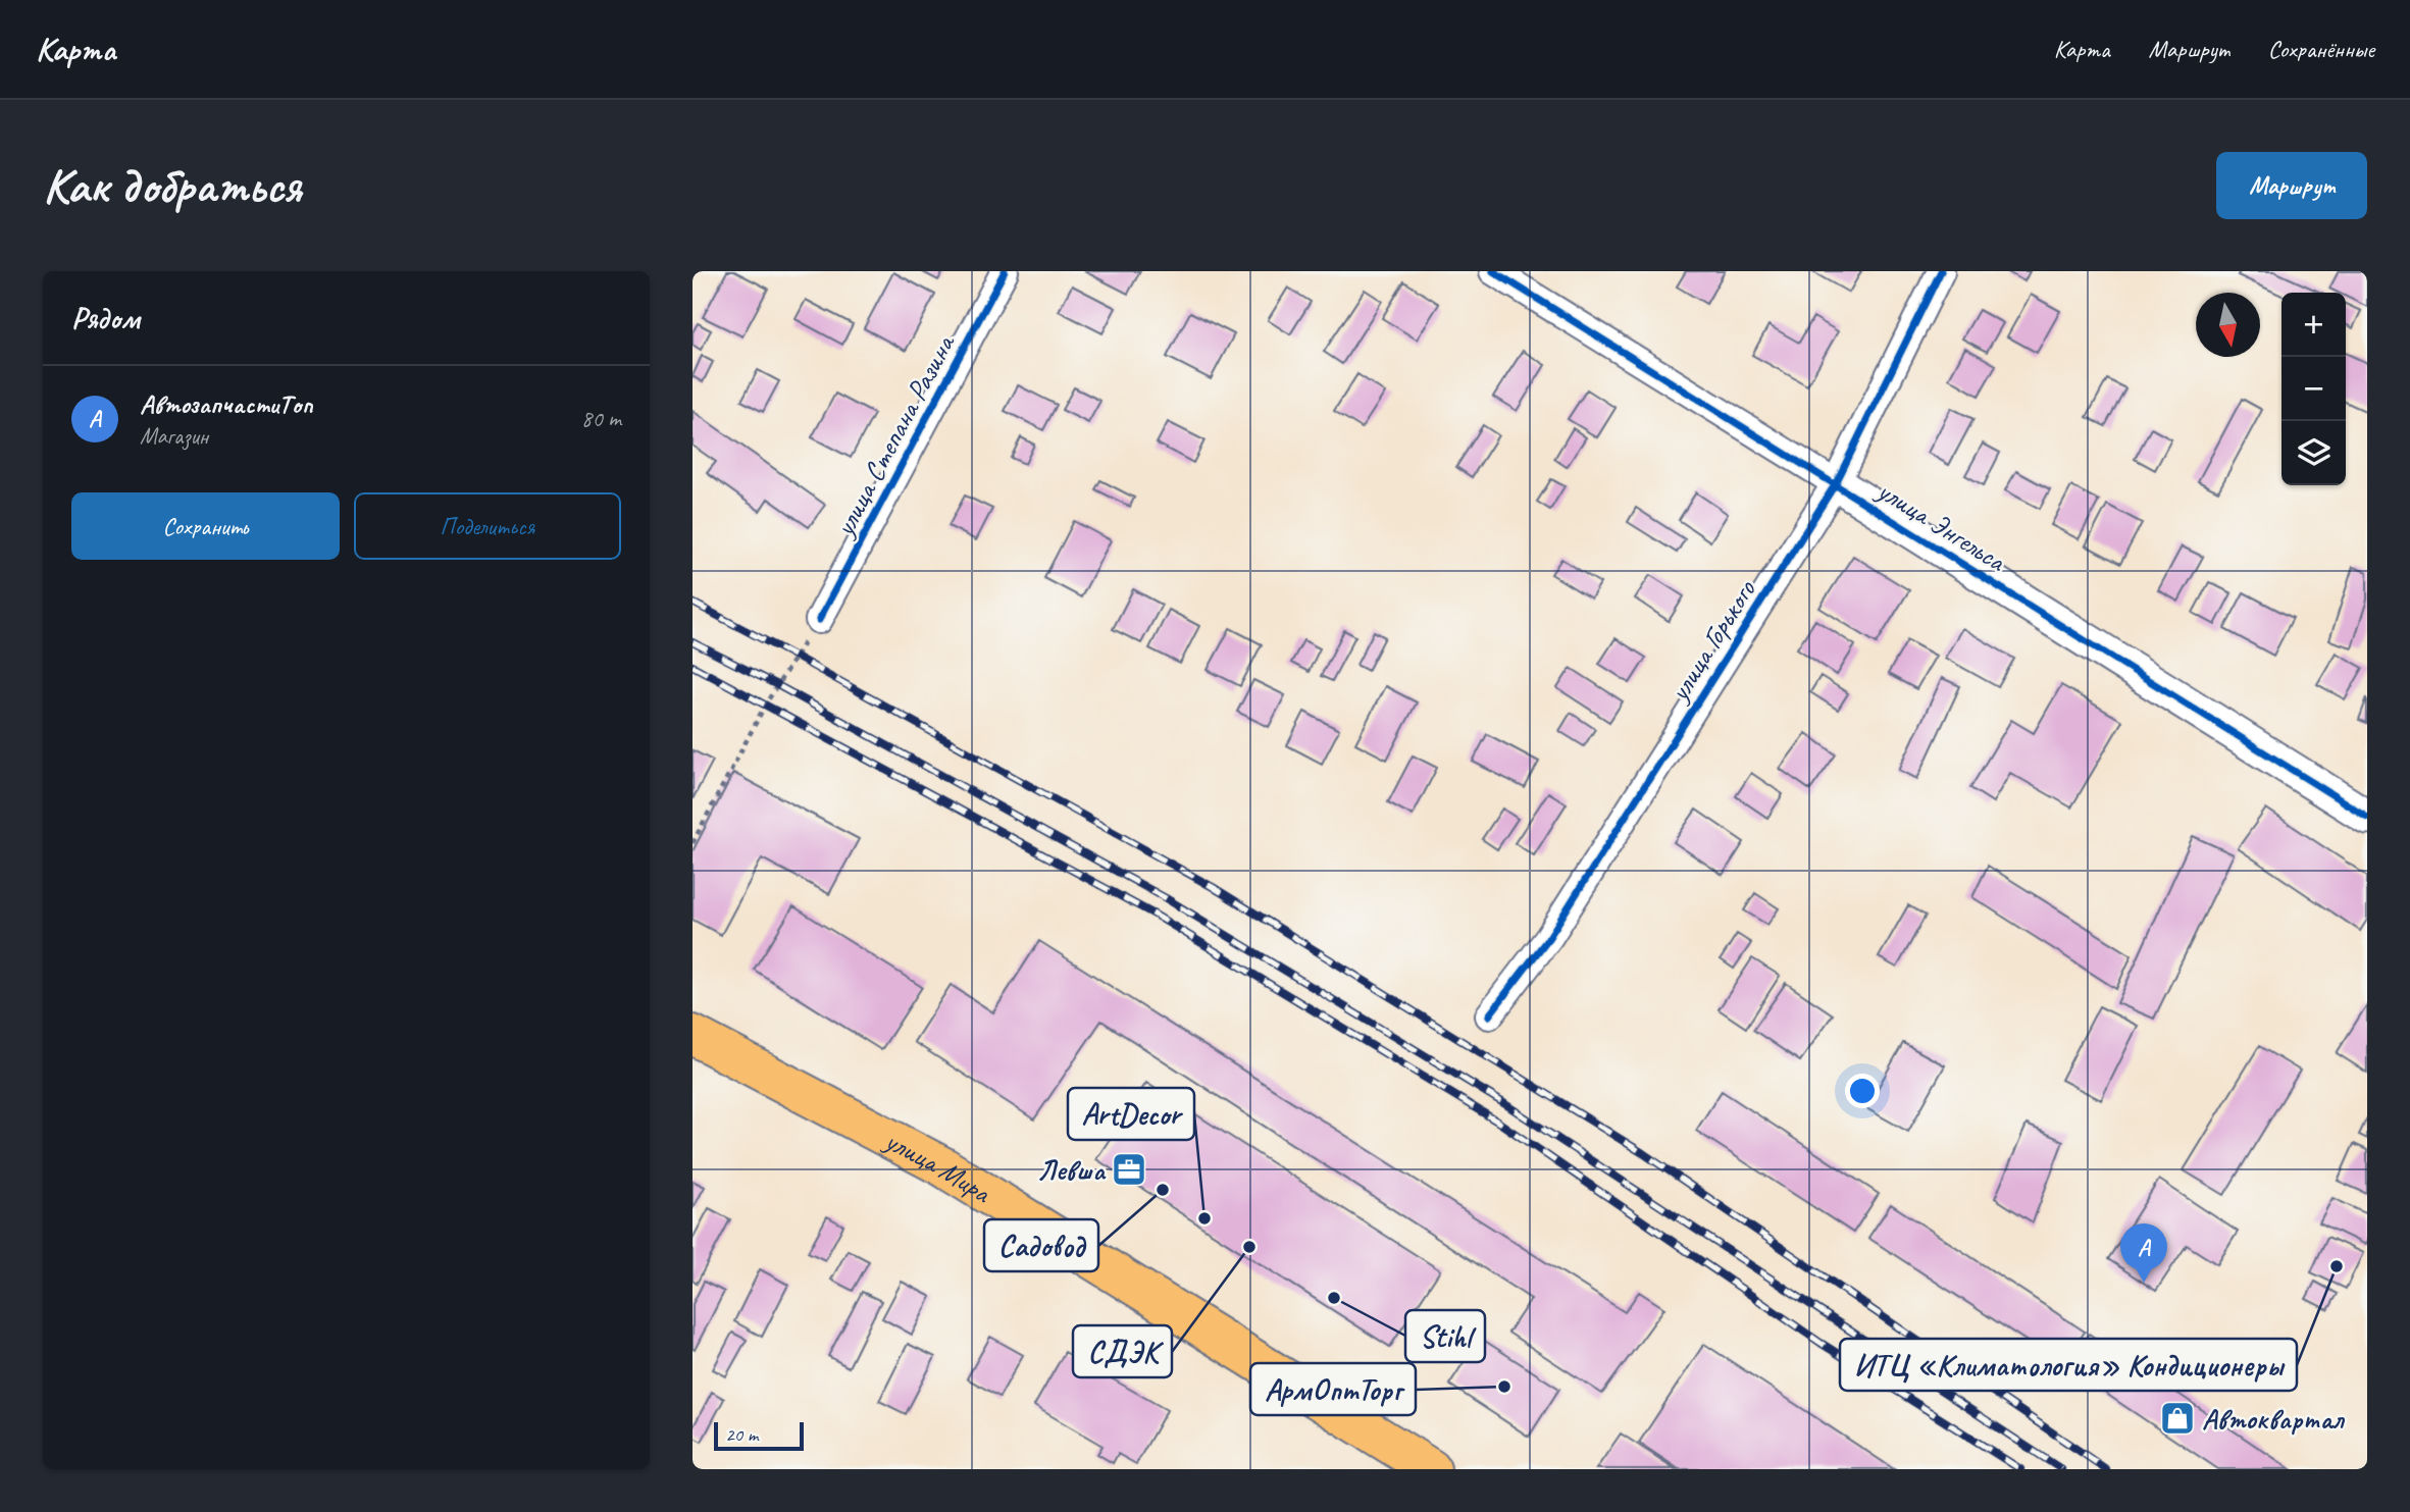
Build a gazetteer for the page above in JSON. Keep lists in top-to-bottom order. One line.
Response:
{"streets":{"main road":["улица Мира"],"street":["улица Степана Разина","улица Энгельса","улица Горького"]},"crossings":[["улица Энгельса","улица Горького"]],"places":{"office":["Левша"],"other":["Садовод","ArtDecor","СДЭК","ИТЦ «Климатология» Кондиционеры","Stihl","АрмОптТорг"],"shop":["Автоквартал"]},"scale_bar":"20 m","north":"bottom","page":{"header":"Карта","nav":["Карта","Маршрут","Сохранённые"],"buttons":["Маршрут",["Сохранить","Поделиться"]],"title":"Как добраться","heading":"Рядом","map_buttons":["+","−"],"list":[{"mark":"A","name":"АвтозапчастиТоп","note":"Магазин","value":"80 m"}],"pins":"A","scale":"20 m"}}
